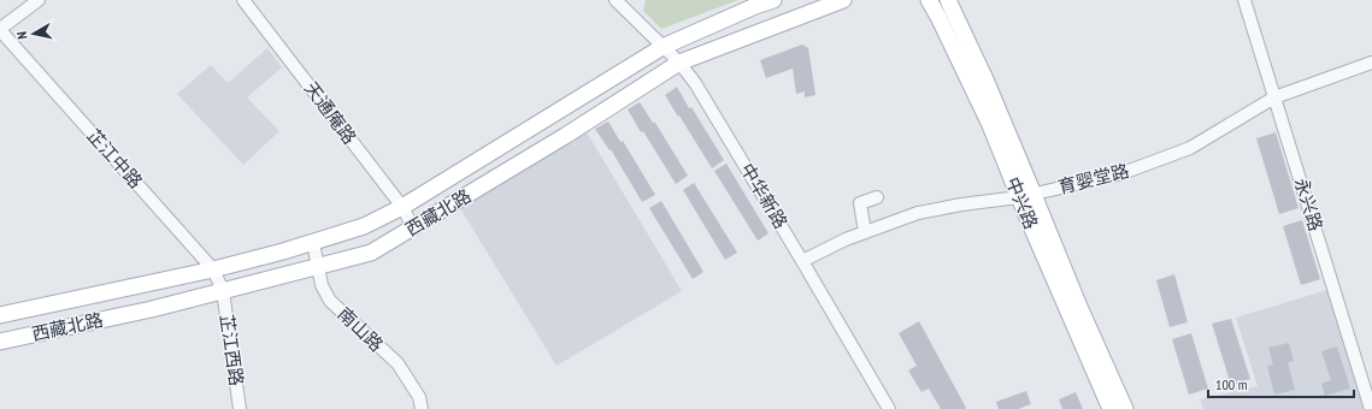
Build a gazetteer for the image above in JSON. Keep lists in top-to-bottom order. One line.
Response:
{"streets":{"main road":["中兴路","西藏北路"],"street":["天通庵路","芷江中路","育婴堂路","中华新路","永兴路","南山路","芷江西路"]},"crossings":[["天通庵路","西藏北路"],["芷江中路","西藏北路"],["芷江中路","芷江西路"],["育婴堂路","中华新路"],["育婴堂路","中兴路"],["育婴堂路","永兴路"],["中华新路","西藏北路"],["西藏北路","南山路"],["西藏北路","芷江西路"]],"scale_bar":"100 m","north":"left"}
